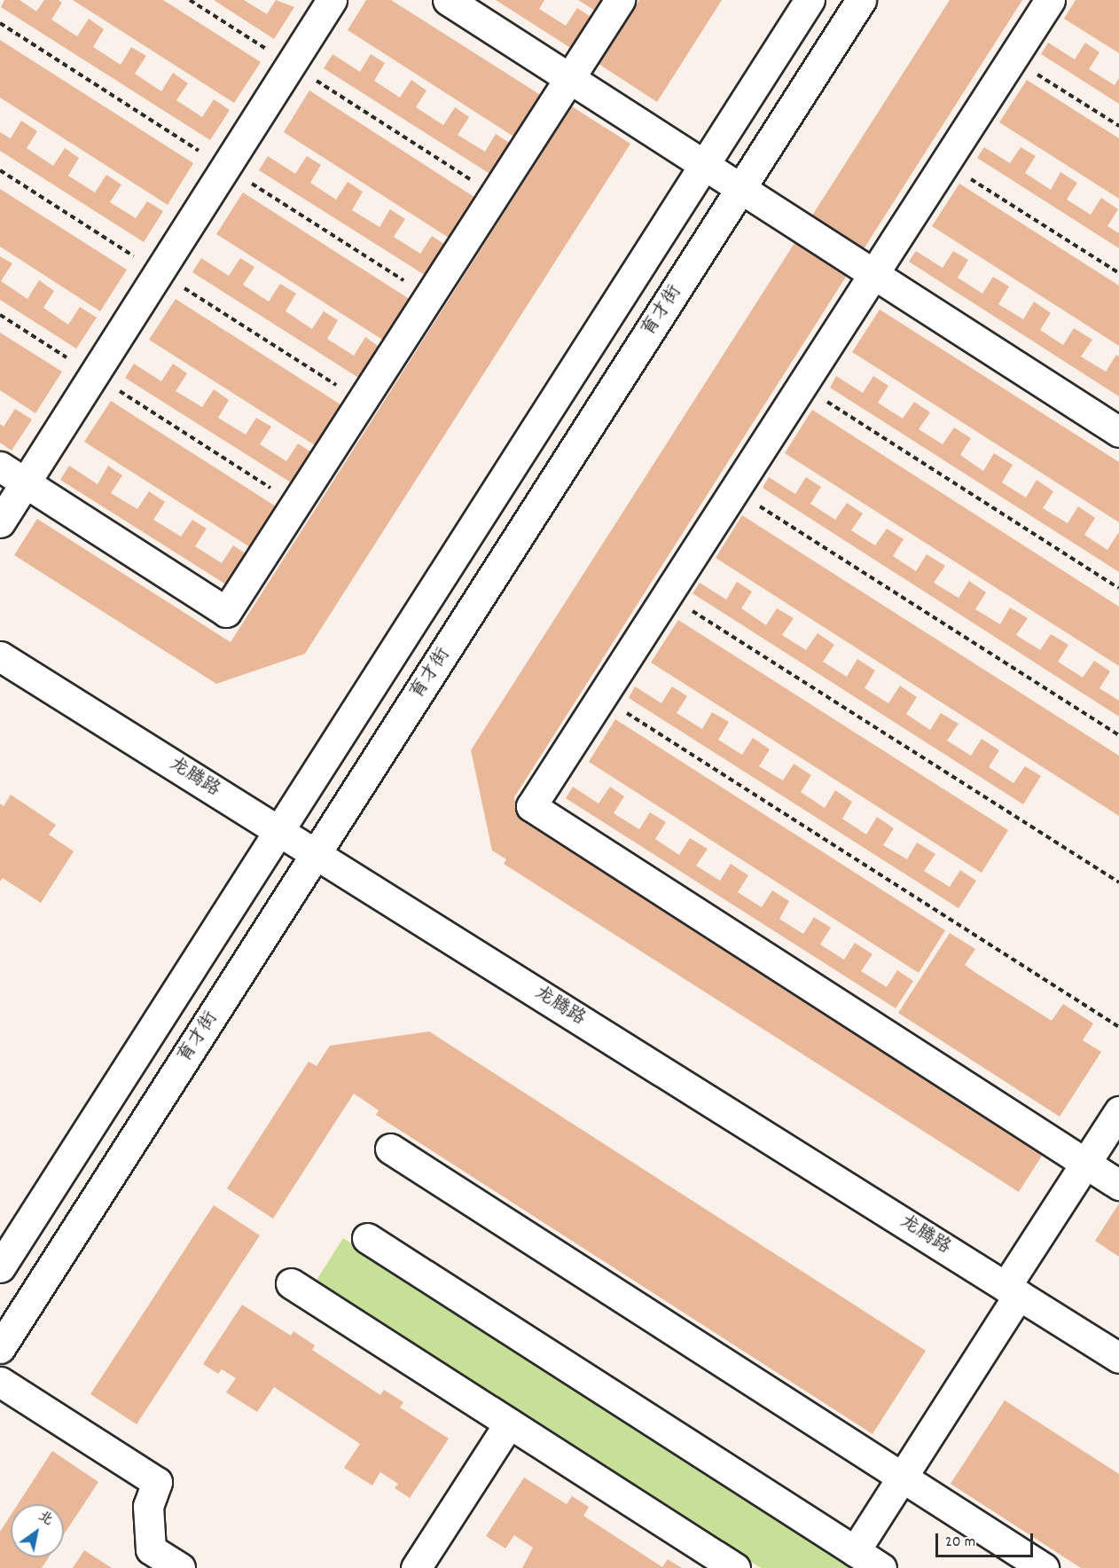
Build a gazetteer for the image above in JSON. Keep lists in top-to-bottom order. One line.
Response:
{"streets":{"street":["育才街","龙腾路"]},"crossings":[["育才街","龙腾路"]],"scale_bar":"20 m","north":"top right"}
